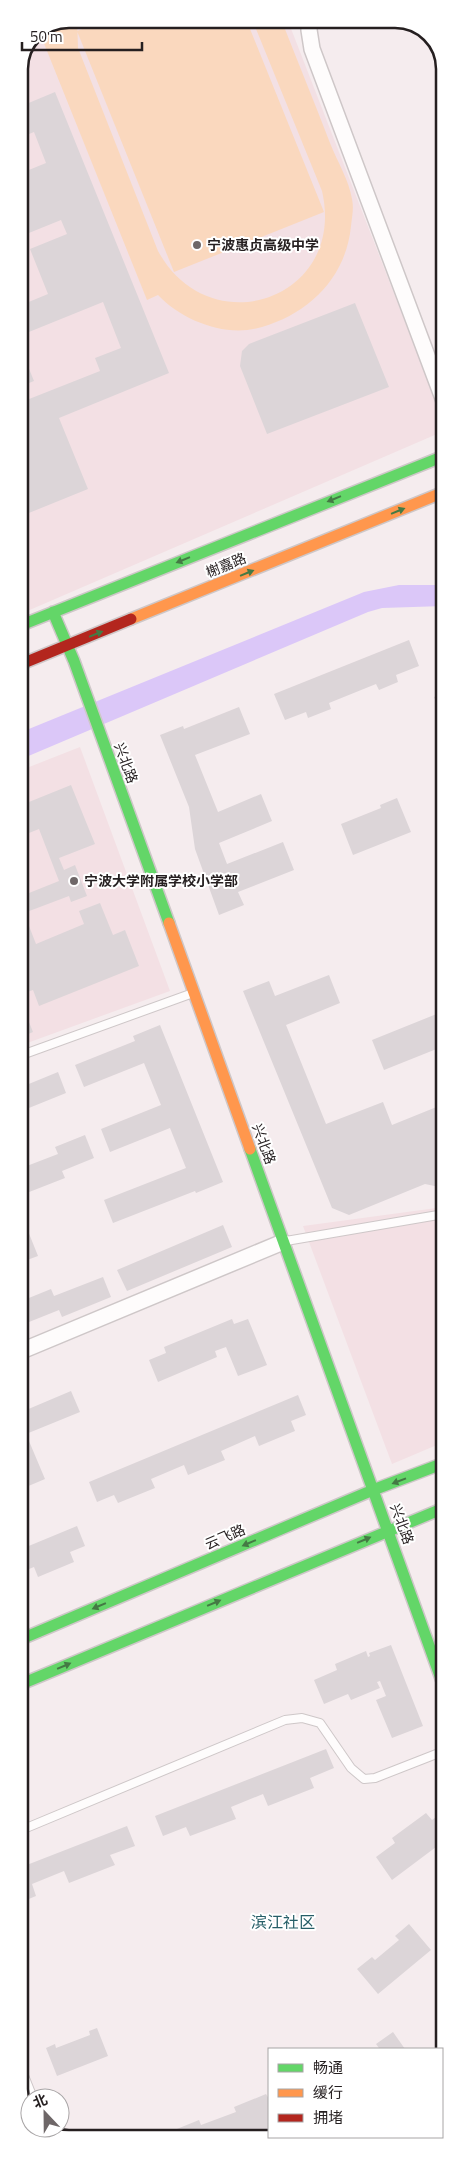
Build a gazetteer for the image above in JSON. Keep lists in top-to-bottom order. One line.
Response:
{"streets":{"main road":["榭嘉路","兴北路","云飞路"]},"crossings":[["榭嘉路","兴北路"],["兴北路","云飞路"]],"districts":["滨江社区"],"places":["宁波惠贞高级中学","宁波大学附属学校小学部"],"legend":["畅通","缓行","拥堵"],"scale_bar":"50 m","north":"top"}
